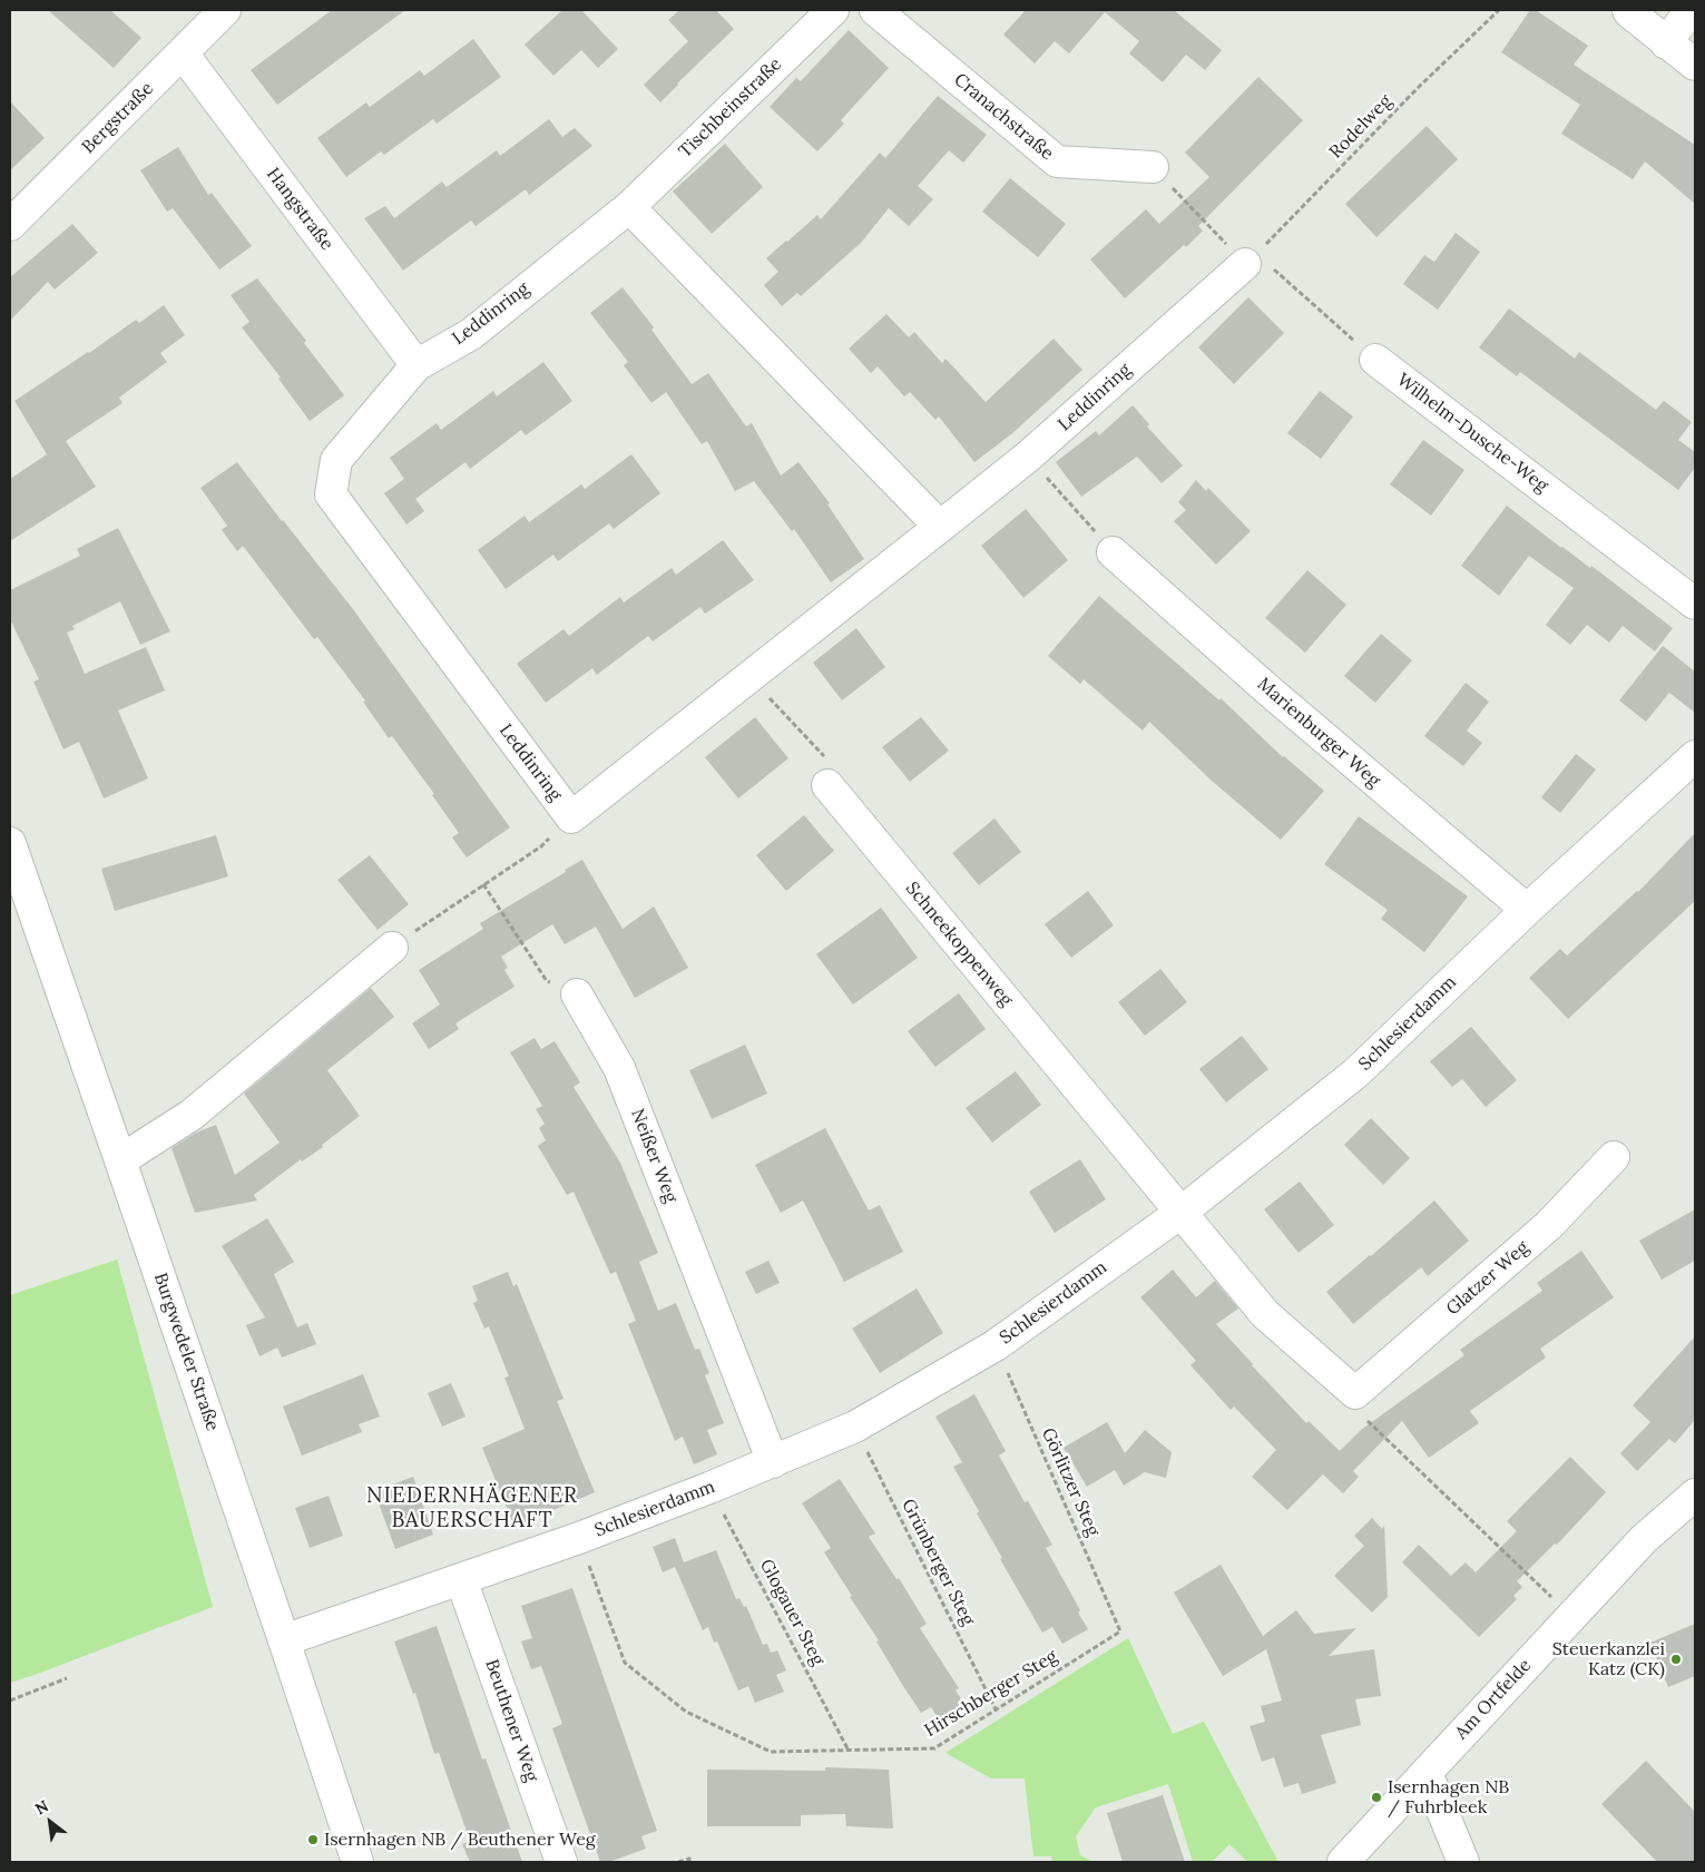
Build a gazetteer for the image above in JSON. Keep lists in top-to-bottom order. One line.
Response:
{"streets":{"street":["Tischbeinstraße","Cranachstraße","Bergstraße","Hangstraße","Leddinring","Wilhelm-Dusche-Weg","Marienburger Weg","Schneekoppenweg","Schlesierdamm","Neißer Weg","Glatzer Weg","Burgwedeler Straße","Am Ortfelde","Beuthener Weg"],"path":["Rodelweg","Görlitzer Steg","Grünberger Steg","Glogauer Steg","Hirschberger Steg"]},"crossings":[["Tischbeinstraße","Leddinring"],["Bergstraße","Hangstraße"],["Rodelweg","Leddinring"],["Hangstraße","Leddinring"],["Marienburger Weg","Schlesierdamm"],["Schneekoppenweg","Schlesierdamm"],["Schlesierdamm","Neißer Weg"],["Schlesierdamm","Burgwedeler Straße"],["Schlesierdamm","Görlitzer Steg"],["Schlesierdamm","Grünberger Steg"],["Schlesierdamm","Glogauer Steg"],["Schlesierdamm","Hirschberger Steg"],["Schlesierdamm","Beuthener Weg"],["Görlitzer Steg","Hirschberger Steg"],["Grünberger Steg","Hirschberger Steg"],["Glogauer Steg","Hirschberger Steg"]],"districts":["NIEDERNHÄGENER BAUERSCHAFT"],"places":["Steuerkanzlei Katz (CK)","Isernhagen NB / Fuhrbleek","Isernhagen NB / Beuthener Weg"],"north":"top left"}
